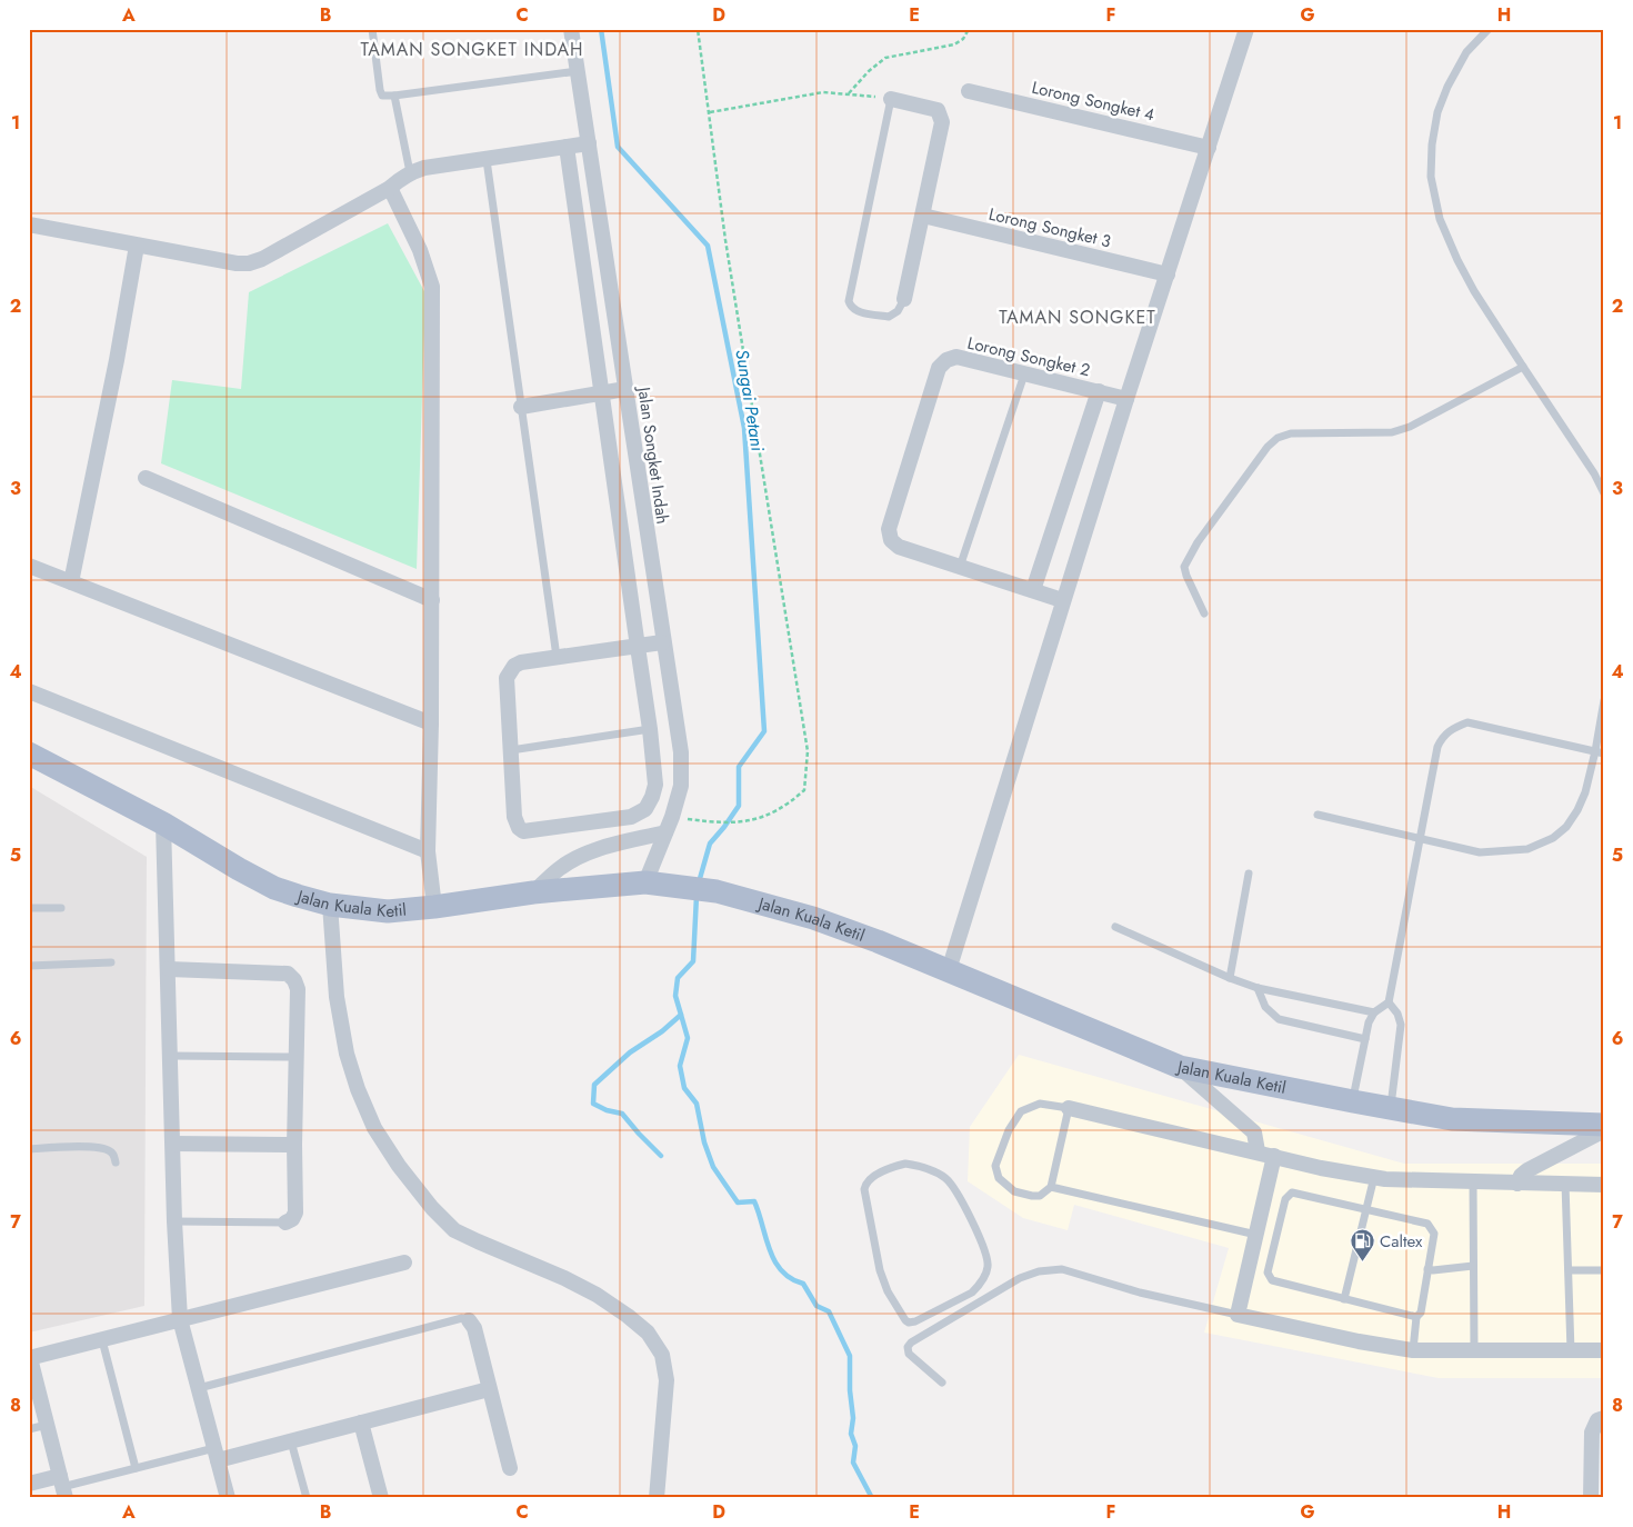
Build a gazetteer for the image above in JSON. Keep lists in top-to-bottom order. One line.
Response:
{"streets":{"main road":["Jalan Kuala Ketil"],"street":["Lorong Songket 4","Lorong Songket 3","Lorong Songket 2","Jalan Songket Indah"]},"crossings":[["Jalan Songket Indah","Jalan Kuala Ketil"]],"districts":["TAMAN SONGKET INDAH","TAMAN SONGKET"],"water":["Sungai Petani"],"places":{"fuel station":["Caltex"]},"grid":{"columns":["A","B","C","D","E","F","G","H"],"rows":["1","2","3","4","5","6","7","8"]}}
